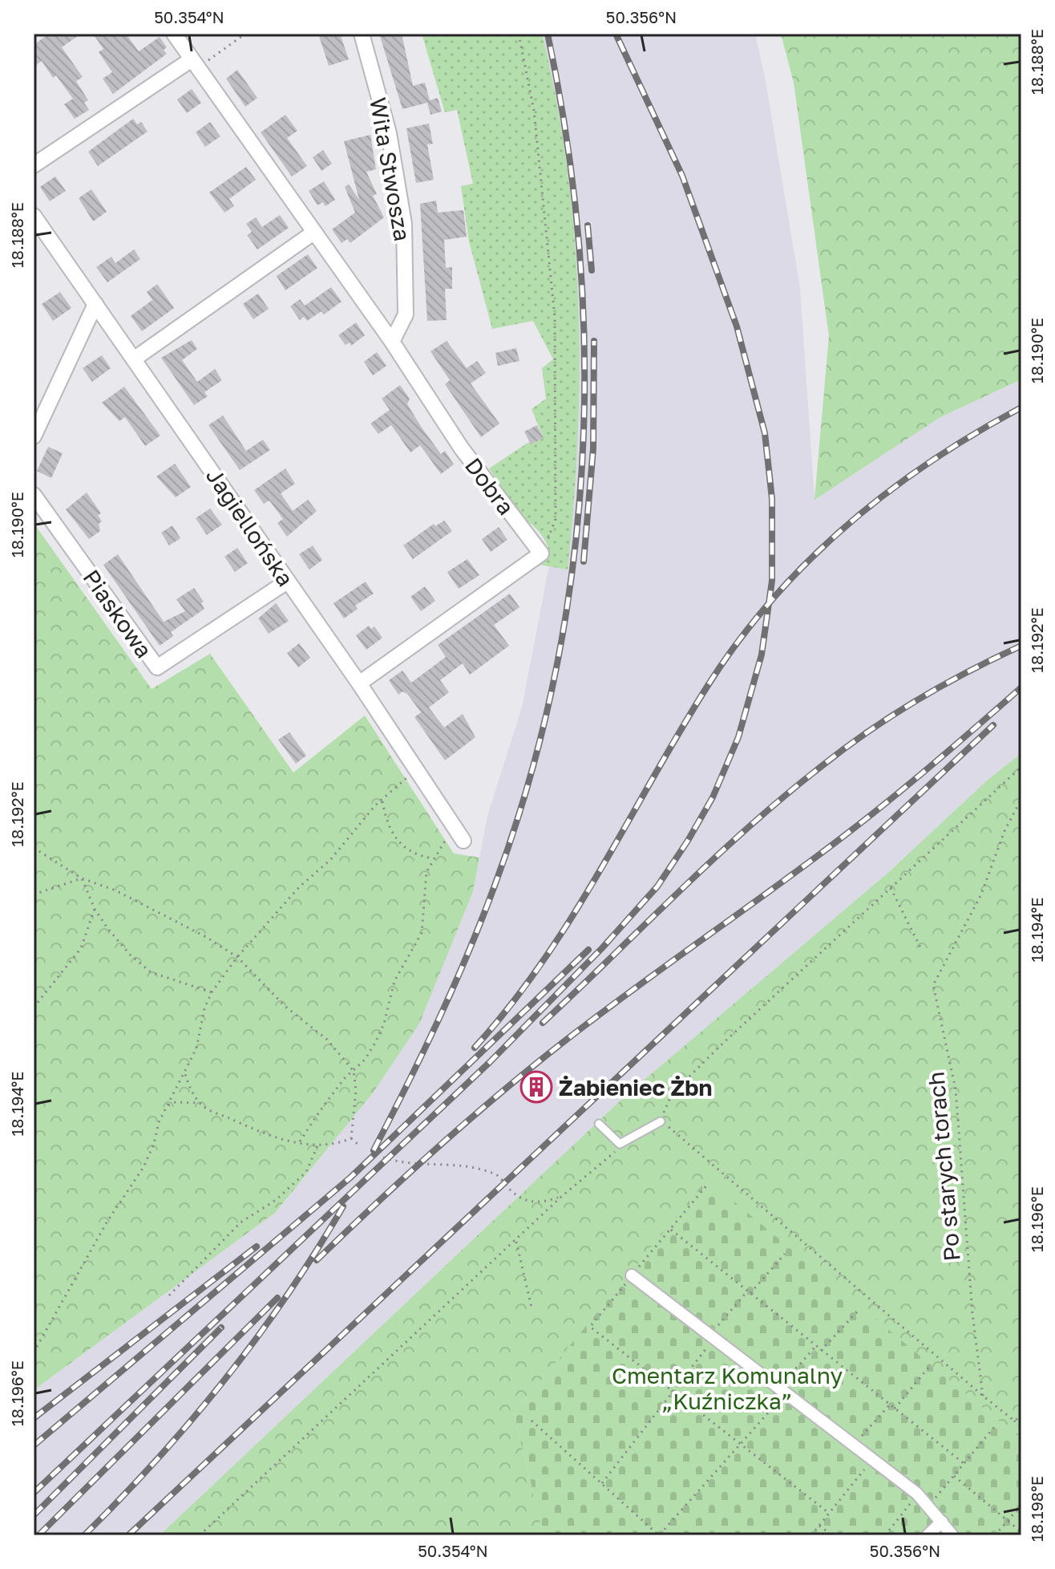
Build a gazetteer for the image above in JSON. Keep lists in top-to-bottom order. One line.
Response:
{"streets":{"street":["Wita Stwosza","Dobra","Jagiellońska","Piaskowa"],"path":["Po starych torach"]},"crossings":[["Wita Stwosza","Dobra"],["Jagiellońska","Piaskowa"]],"parks":["Cmentarz Komunalny „Kuźniczka”"],"places":{"building":["Żabieniec Żbn"]},"coordinates":["50.354°N","50.356°N","18.188°E","18.190°E","18.192°E","18.194°E","18.196°E","18.198°E"]}
